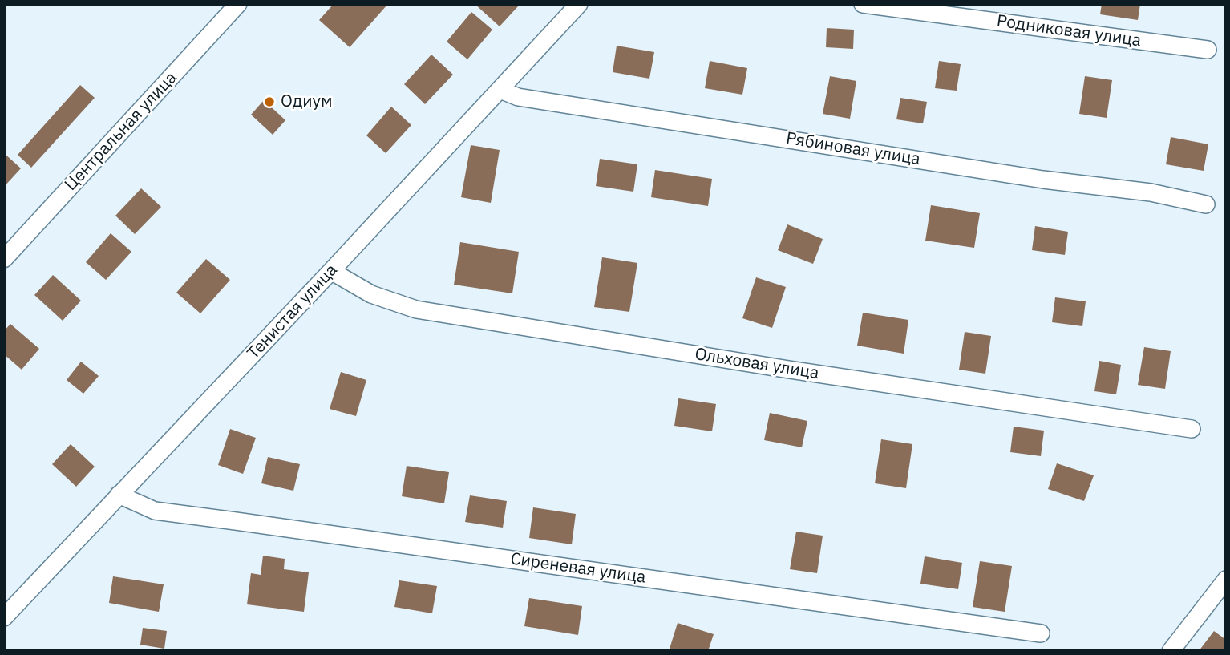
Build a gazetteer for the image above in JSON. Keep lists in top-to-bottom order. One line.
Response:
{"streets":{"street":["Родниковая улица","Центральная улица","Рябиновая улица","Тенистая улица","Ольховая улица","Сиреневая улица"]},"crossings":[["Рябиновая улица","Тенистая улица"],["Тенистая улица","Ольховая улица"],["Тенистая улица","Сиреневая улица"]],"places":["Одиум"]}
